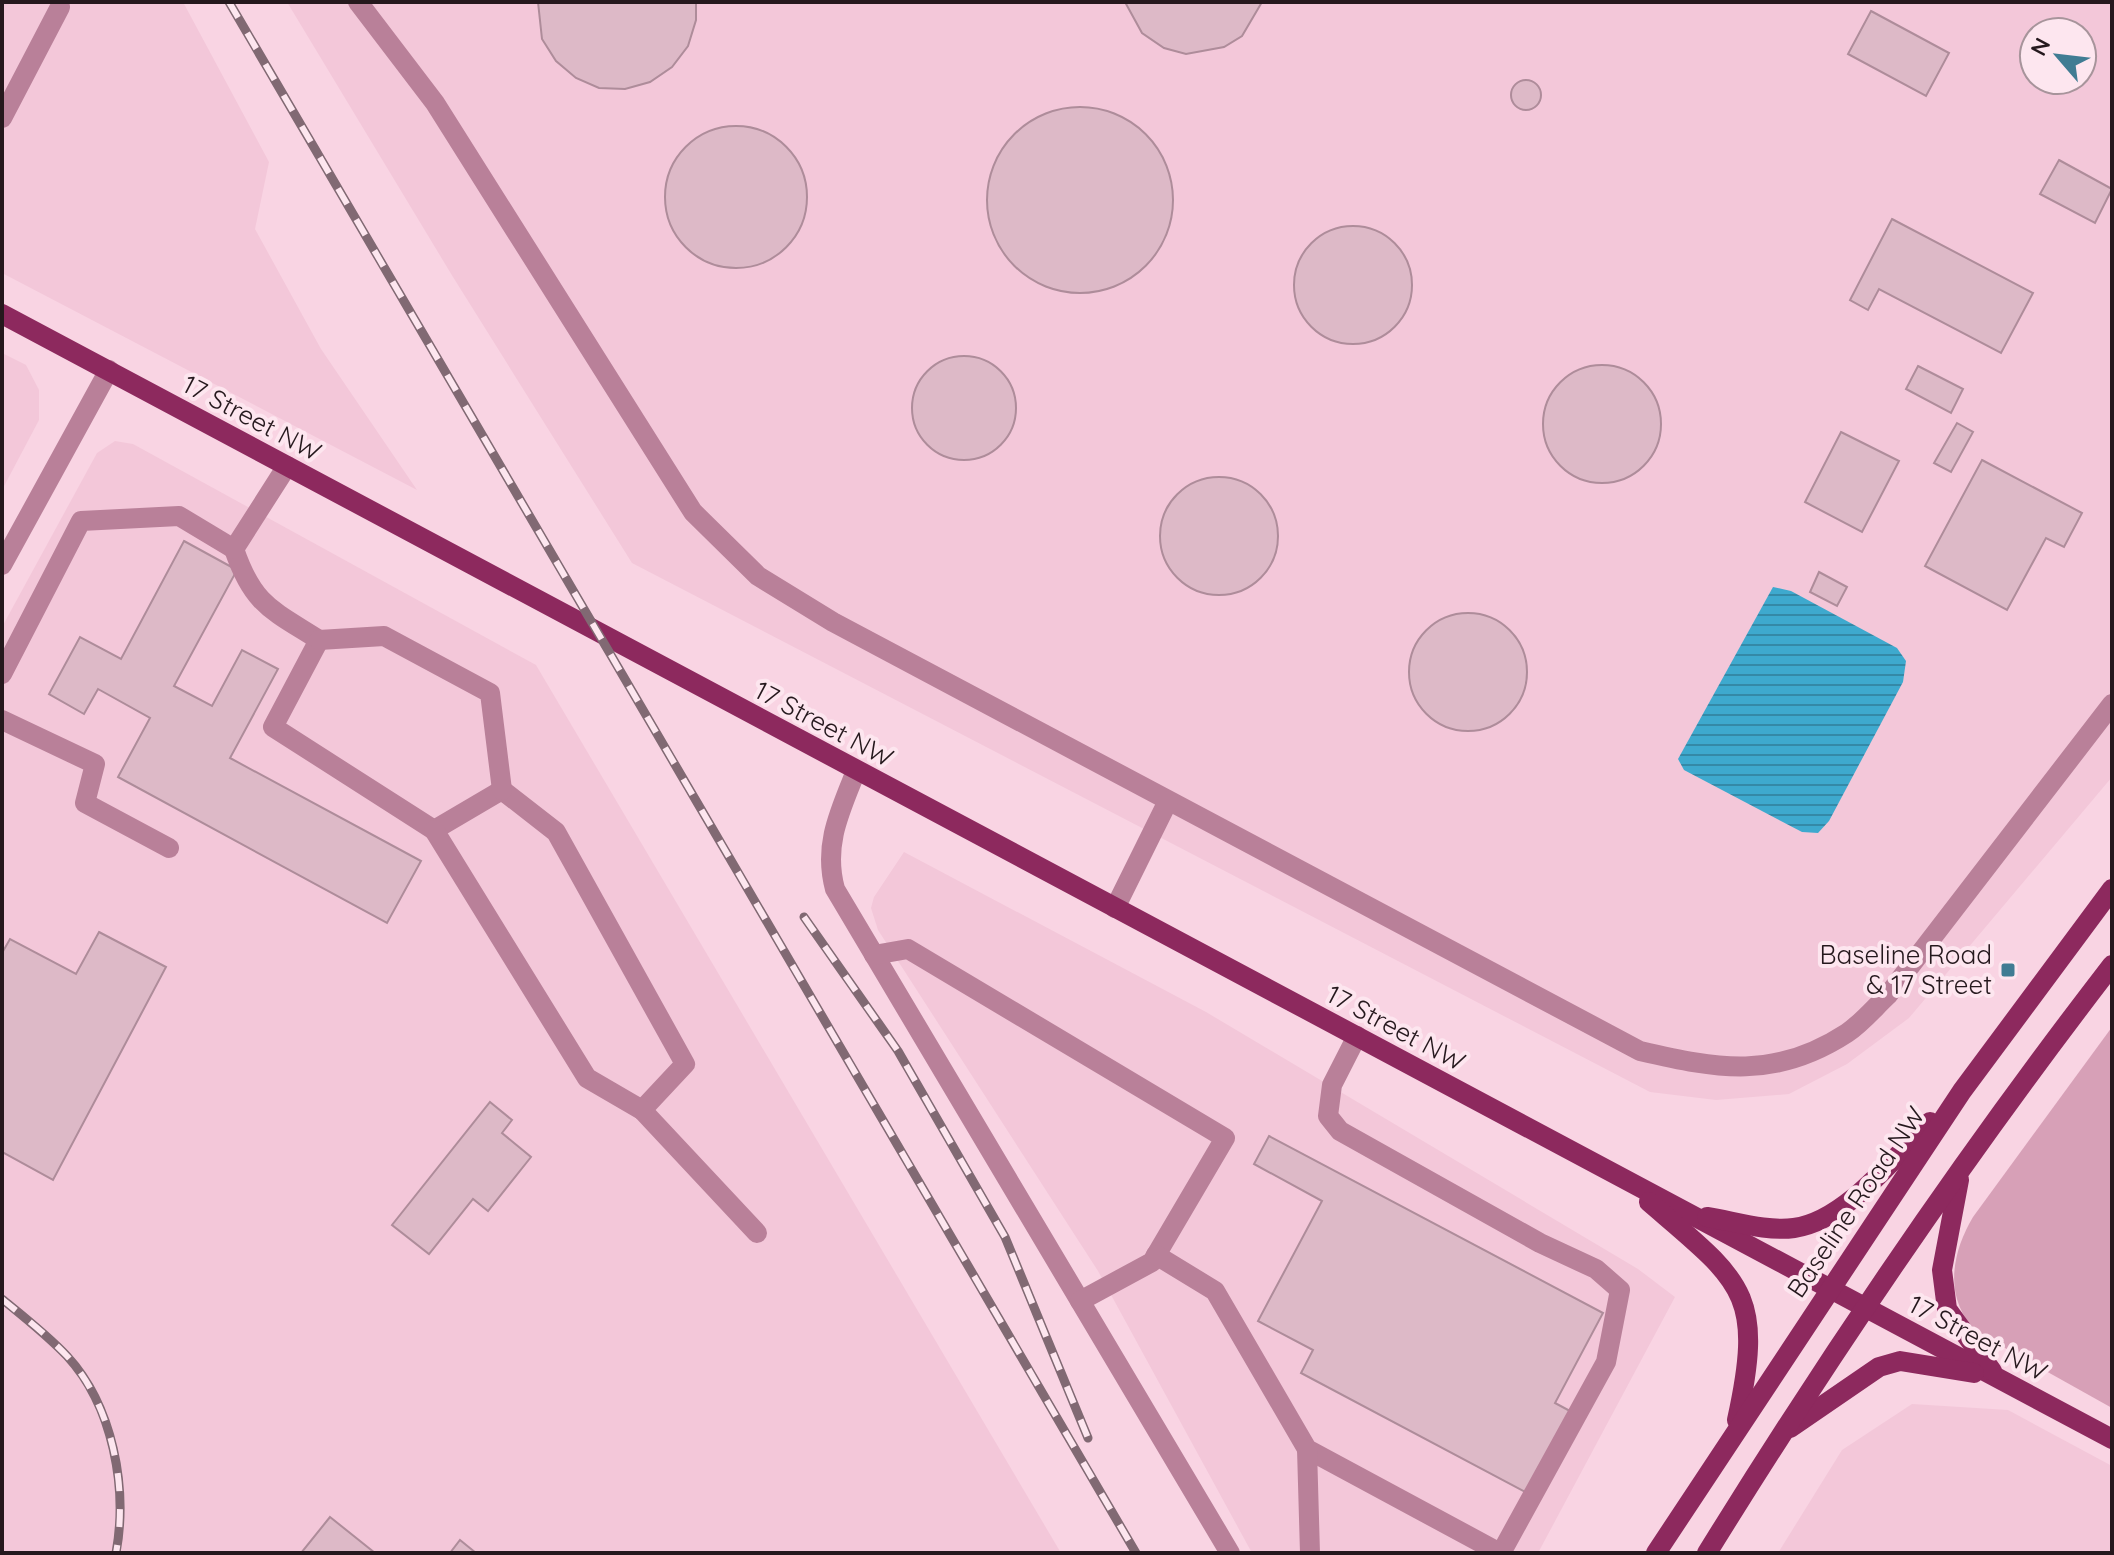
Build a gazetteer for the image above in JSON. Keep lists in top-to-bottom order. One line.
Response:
{"streets":{"main road":["17 Street NW","Baseline Road NW"]},"crossings":[["17 Street NW","Baseline Road NW"]],"places":{"transit":["Baseline Road & 17 Street"]},"north":"top left"}
